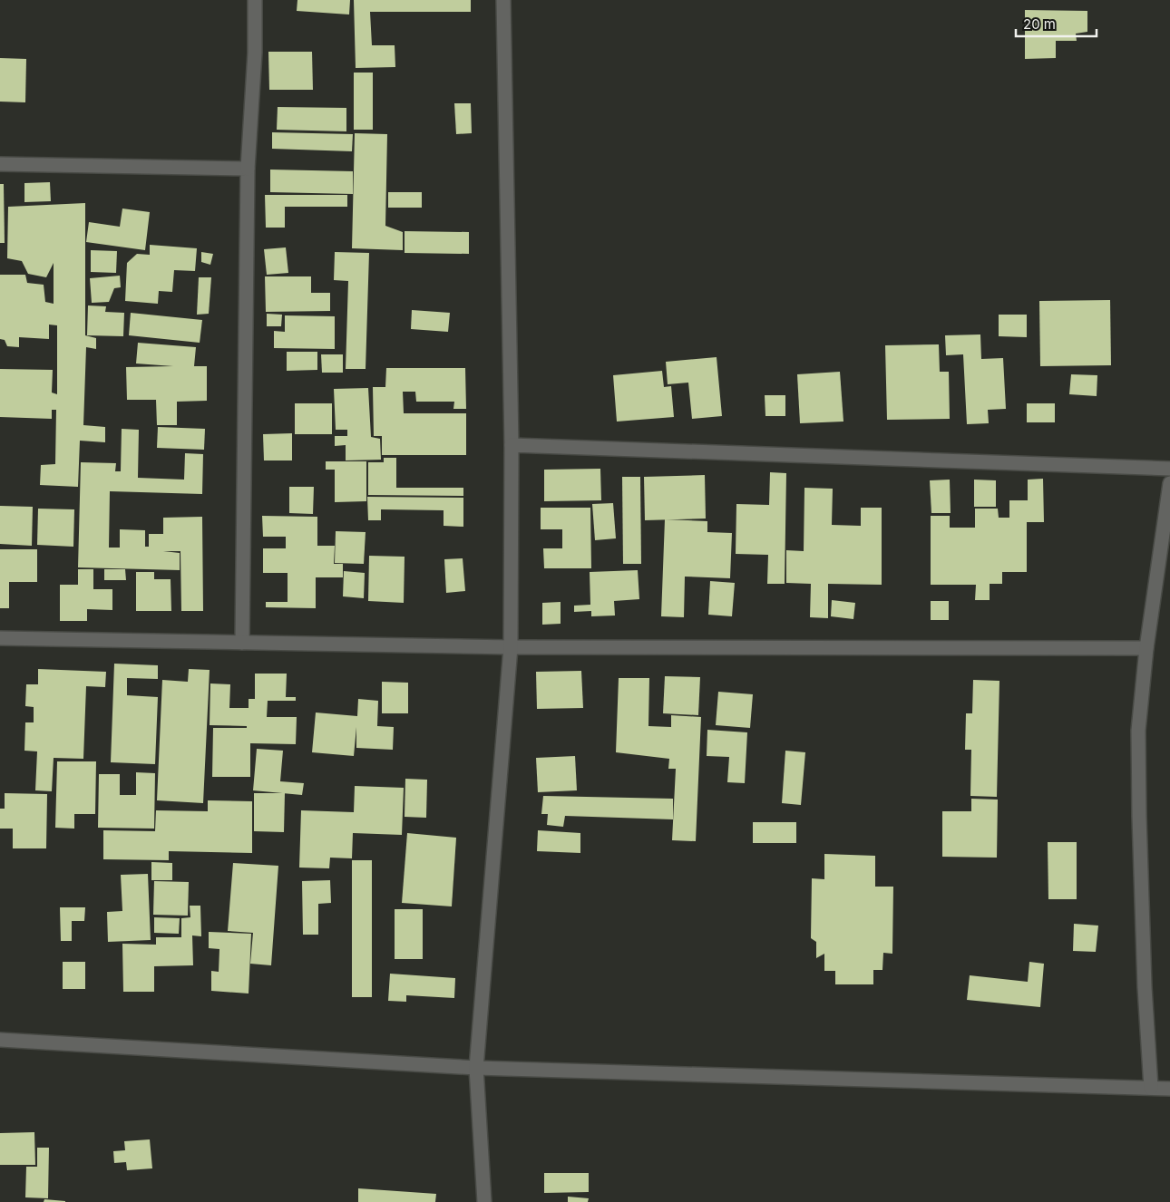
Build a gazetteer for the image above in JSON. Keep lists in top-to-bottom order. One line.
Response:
{"scale_bar":"20 m"}
